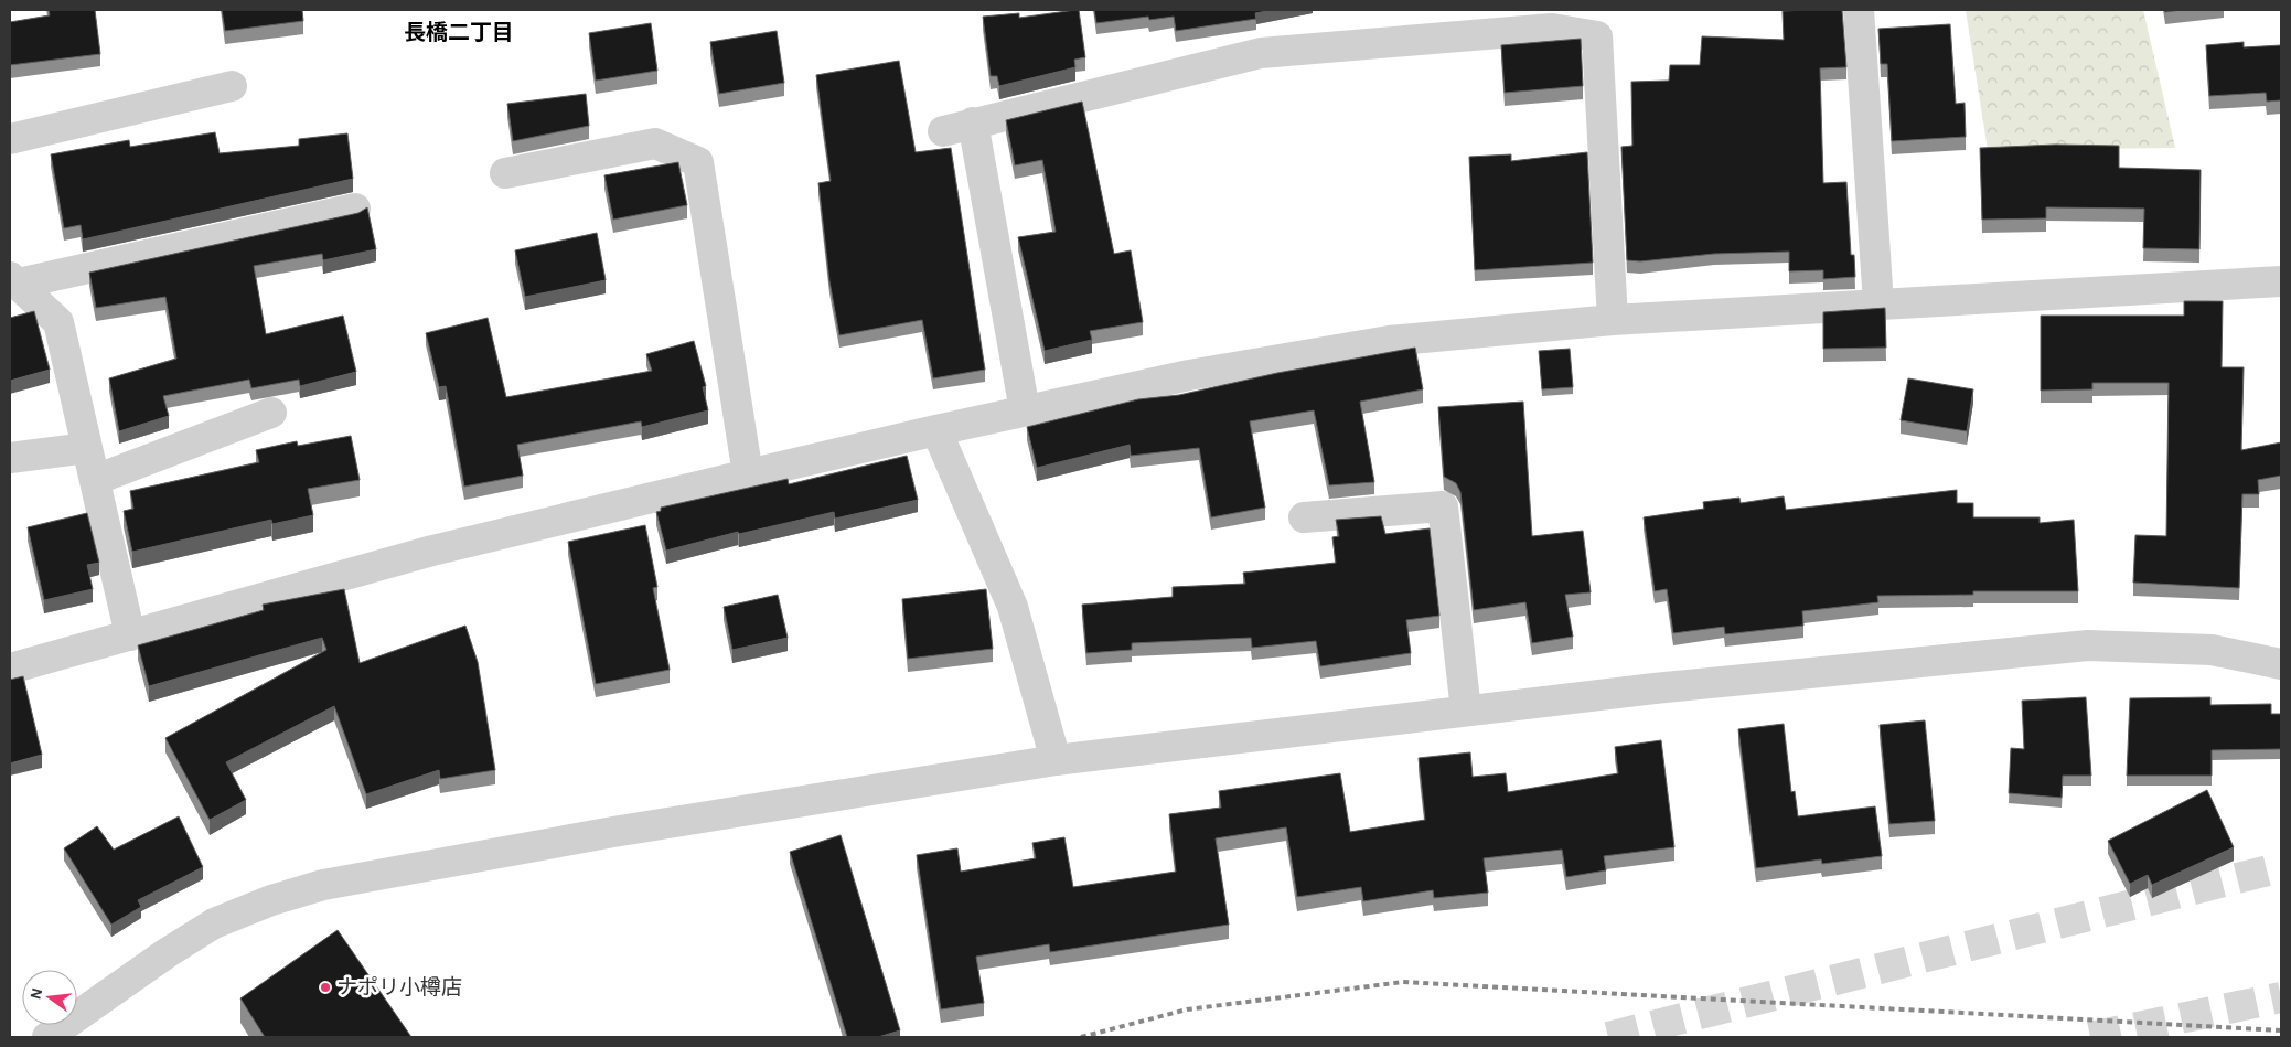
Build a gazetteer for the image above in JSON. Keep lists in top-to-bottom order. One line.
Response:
{"districts":["長橋二丁目"],"places":["ナポリ小樽店"],"north":"left"}
